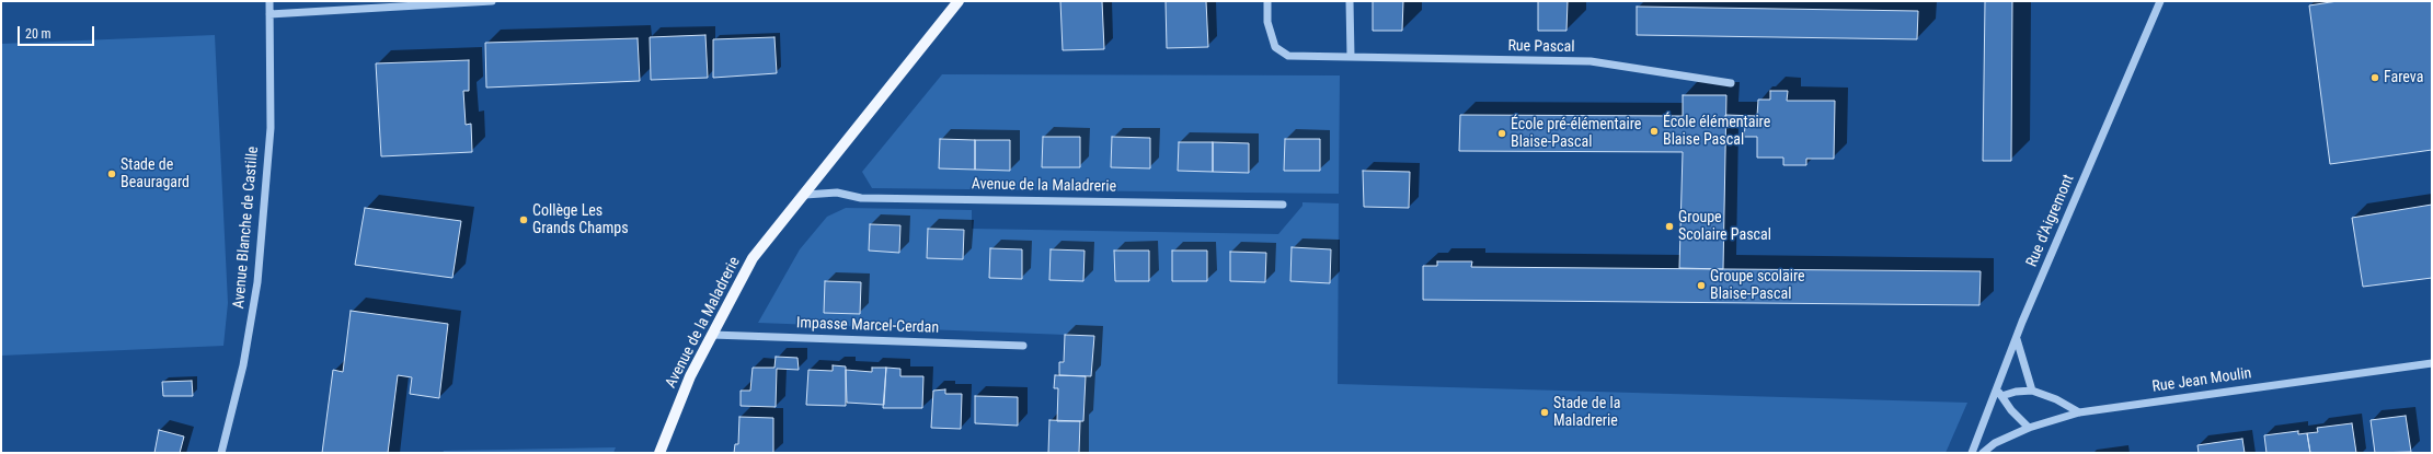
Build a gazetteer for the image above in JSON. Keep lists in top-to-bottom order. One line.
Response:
{"streets":{"main road":["Avenue de la Maladrerie"],"street":["Rue Pascal","Rue d'Aigremont","Avenue Blanche de Castille","Impasse Marcel-Cerdan","Rue Jean Moulin"]},"crossings":[["Avenue de la Maladrerie","Impasse Marcel-Cerdan"]],"places":["Fareva","École élémentaire Blaise Pascal","École pré-élémentaire Blaise-Pascal","Stade de Beauragard","Collège Les Grands Champs","Groupe Scolaire Pascal","Groupe scolaire Blaise-Pascal","Stade de la Maladrerie"],"scale_bar":"20 m"}
